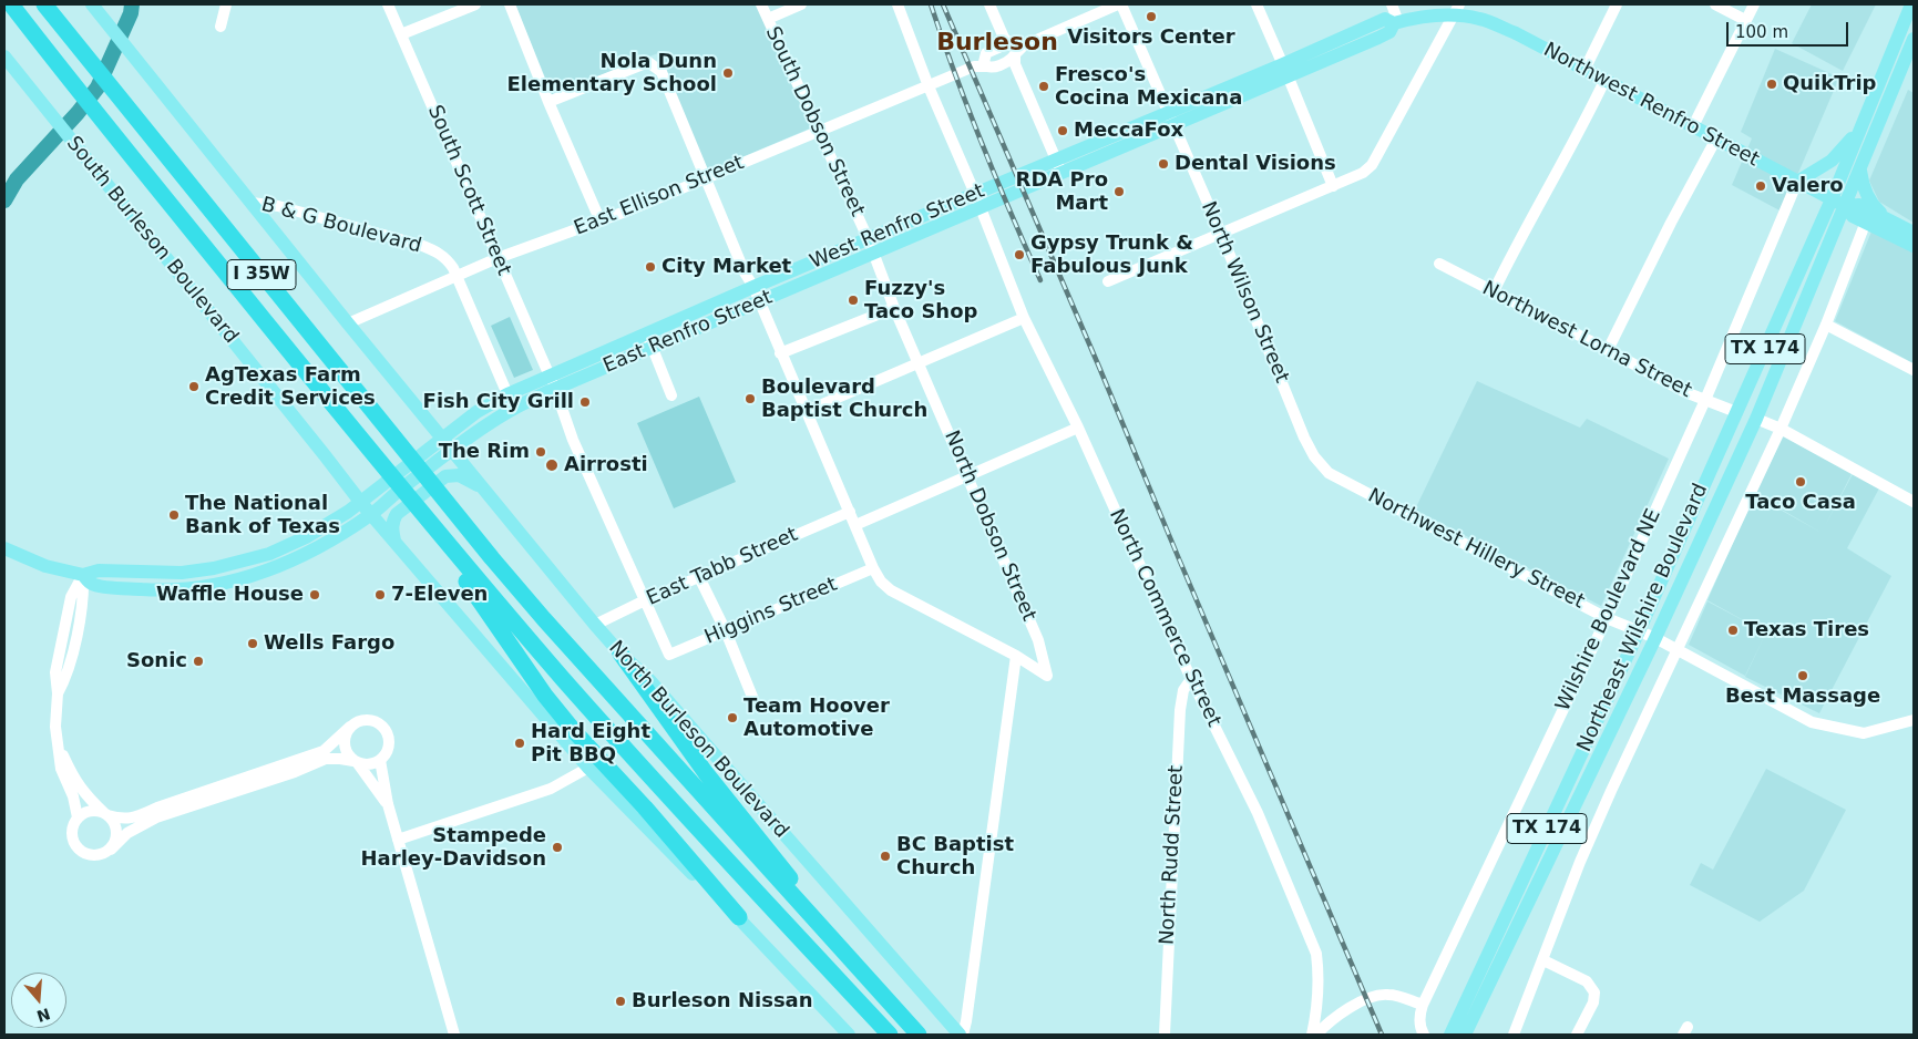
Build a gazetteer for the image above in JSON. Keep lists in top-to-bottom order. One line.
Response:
{"streets":{"highway":["I 35W"],"main road":["Northwest Renfro Street","West Renfro Street","South Burleson Boulevard","East Renfro Street","TX 174","Northeast Wilshire Boulevard","North Burleson Boulevard"],"street":["South Dobson Street","South Scott Street","East Ellison Street","B & G Boulevard","North Wilson Street","Northwest Lorna Street","North Dobson Street","Northwest Hillery Street","East Tabb Street","Wilshire Boulevard NE","Higgins Street","North Commerce Street","North Rudd Street"]},"crossings":[["Northwest Renfro Street","West Renfro Street"],["Northwest Renfro Street","TX 174"],["Northwest Renfro Street","Wilshire Boulevard NE"],["Northwest Renfro Street","Northeast Wilshire Boulevard"],["South Dobson Street","East Ellison Street"],["South Dobson Street","West Renfro Street"],["South Dobson Street","East Renfro Street"],["South Dobson Street","North Dobson Street"],["South Scott Street","East Ellison Street"],["South Scott Street","West Renfro Street"],["South Scott Street","East Renfro Street"],["South Scott Street","East Tabb Street"],["South Scott Street","Higgins Street"],["East Ellison Street","B & G Boulevard"],["East Ellison Street","North Commerce Street"],["B & G Boulevard","West Renfro Street"],["West Renfro Street","South Burleson Boulevard"],["West Renfro Street","North Wilson Street"],["West Renfro Street","East Renfro Street"],["West Renfro Street","North Commerce Street"],["West Renfro Street","North Burleson Boulevard"],["North Wilson Street","Northwest Hillery Street"],["East Renfro Street","North Dobson Street"],["East Renfro Street","North Commerce Street"],["East Renfro Street","North Burleson Boulevard"],["Northwest Lorna Street","Wilshire Boulevard NE"],["Northwest Lorna Street","Northeast Wilshire Boulevard"],["TX 174","Northeast Wilshire Boulevard"],["Northwest Hillery Street","Wilshire Boulevard NE"],["Northwest Hillery Street","Northeast Wilshire Boulevard"],["East Tabb Street","North Burleson Boulevard"],["North Commerce Street","North Rudd Street"]],"districts":["Burleson"],"places":["Visitors Center","Nola Dunn Elementary School","QuikTrip","Fresco's Cocina Mexicana","MeccaFox","Dental Visions","Valero","RDA Pro Mart","Gypsy Trunk & Fabulous Junk","City Market","Fuzzy's Taco Shop","AgTexas Farm Credit Services","Boulevard Baptist Church","Fish City Grill","The Rim","Airrosti","Taco Casa","The National Bank of Texas","Waffle House","7-Eleven","Texas Tires","Wells Fargo","Sonic","Best Massage","Team Hoover Automotive","Hard Eight Pit BBQ","Stampede Harley-Davidson","BC Baptist Church","Burleson Nissan"],"scale_bar":"100 m","north":"bottom"}
